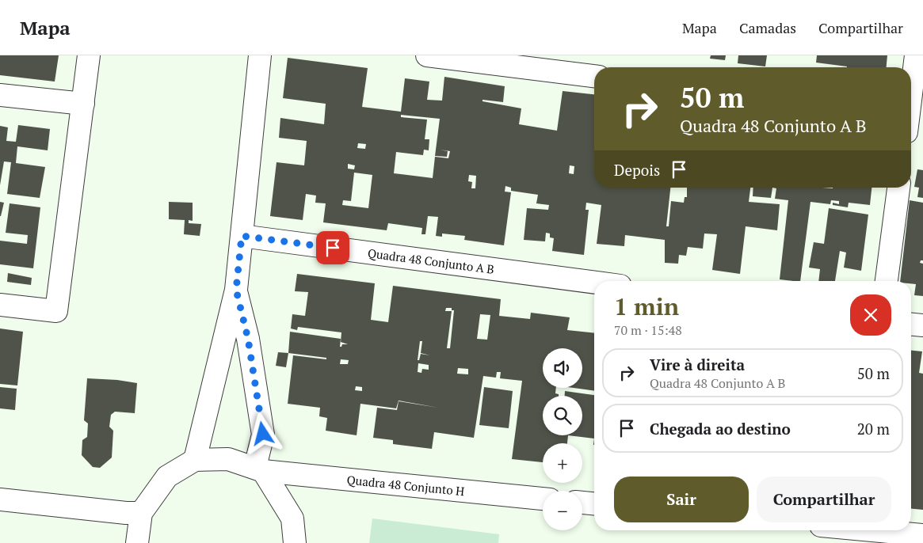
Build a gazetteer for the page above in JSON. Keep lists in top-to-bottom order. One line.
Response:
{"streets":{"street":["Quadra 48 Conjunto A B","Quadra 48 Conjunto H"]},"page":{"header":"Mapa","nav":["Mapa","Camadas","Compartilhar"],"turn":["50 m","Quadra 48 Conjunto A B"],"then":"Depois","heading":["1 min","70 m · 15:48"],"map_buttons":["+","−"],"list":[{"name":"Vire à direita","note":"Quadra 48 Conjunto A B","value":"50 m"},{"name":"Chegada ao destino","value":"20 m"}],"buttons":["Sair","Compartilhar"]}}
